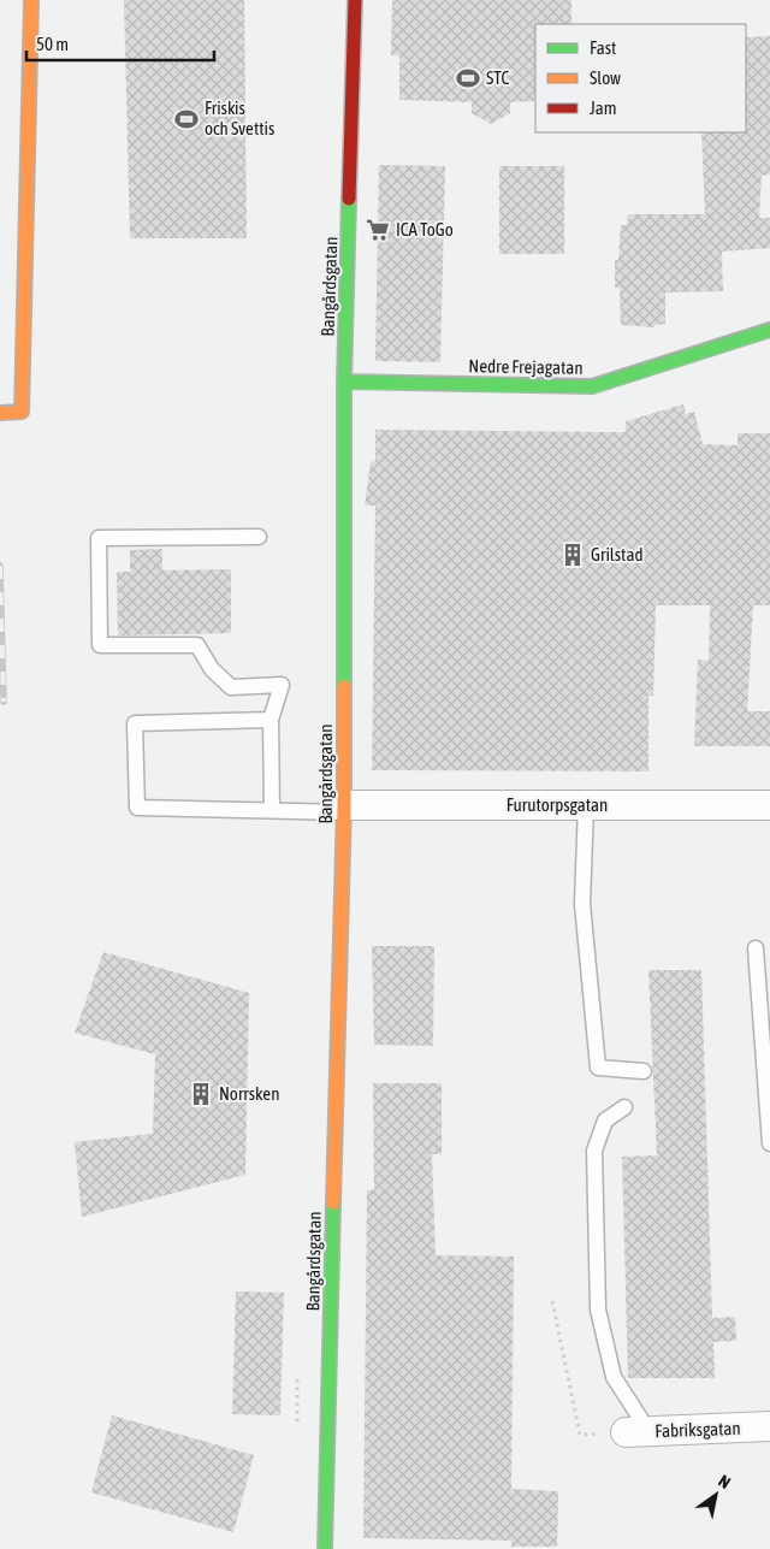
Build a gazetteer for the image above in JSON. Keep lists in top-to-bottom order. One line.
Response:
{"streets":{"street":["Bangårdsgatan","Nedre Frejagatan","Furutorpsgatan","Fabriksgatan"]},"crossings":[["Bangårdsgatan","Nedre Frejagatan"],["Bangårdsgatan","Furutorpsgatan"]],"places":{"sports":["STC","Friskis och Svettis"],"supermarket":["ICA ToGo"],"building":["Grilstad","Norrsken"]},"legend":["Fast","Slow","Jam"],"scale_bar":"50 m","north":"top right"}
